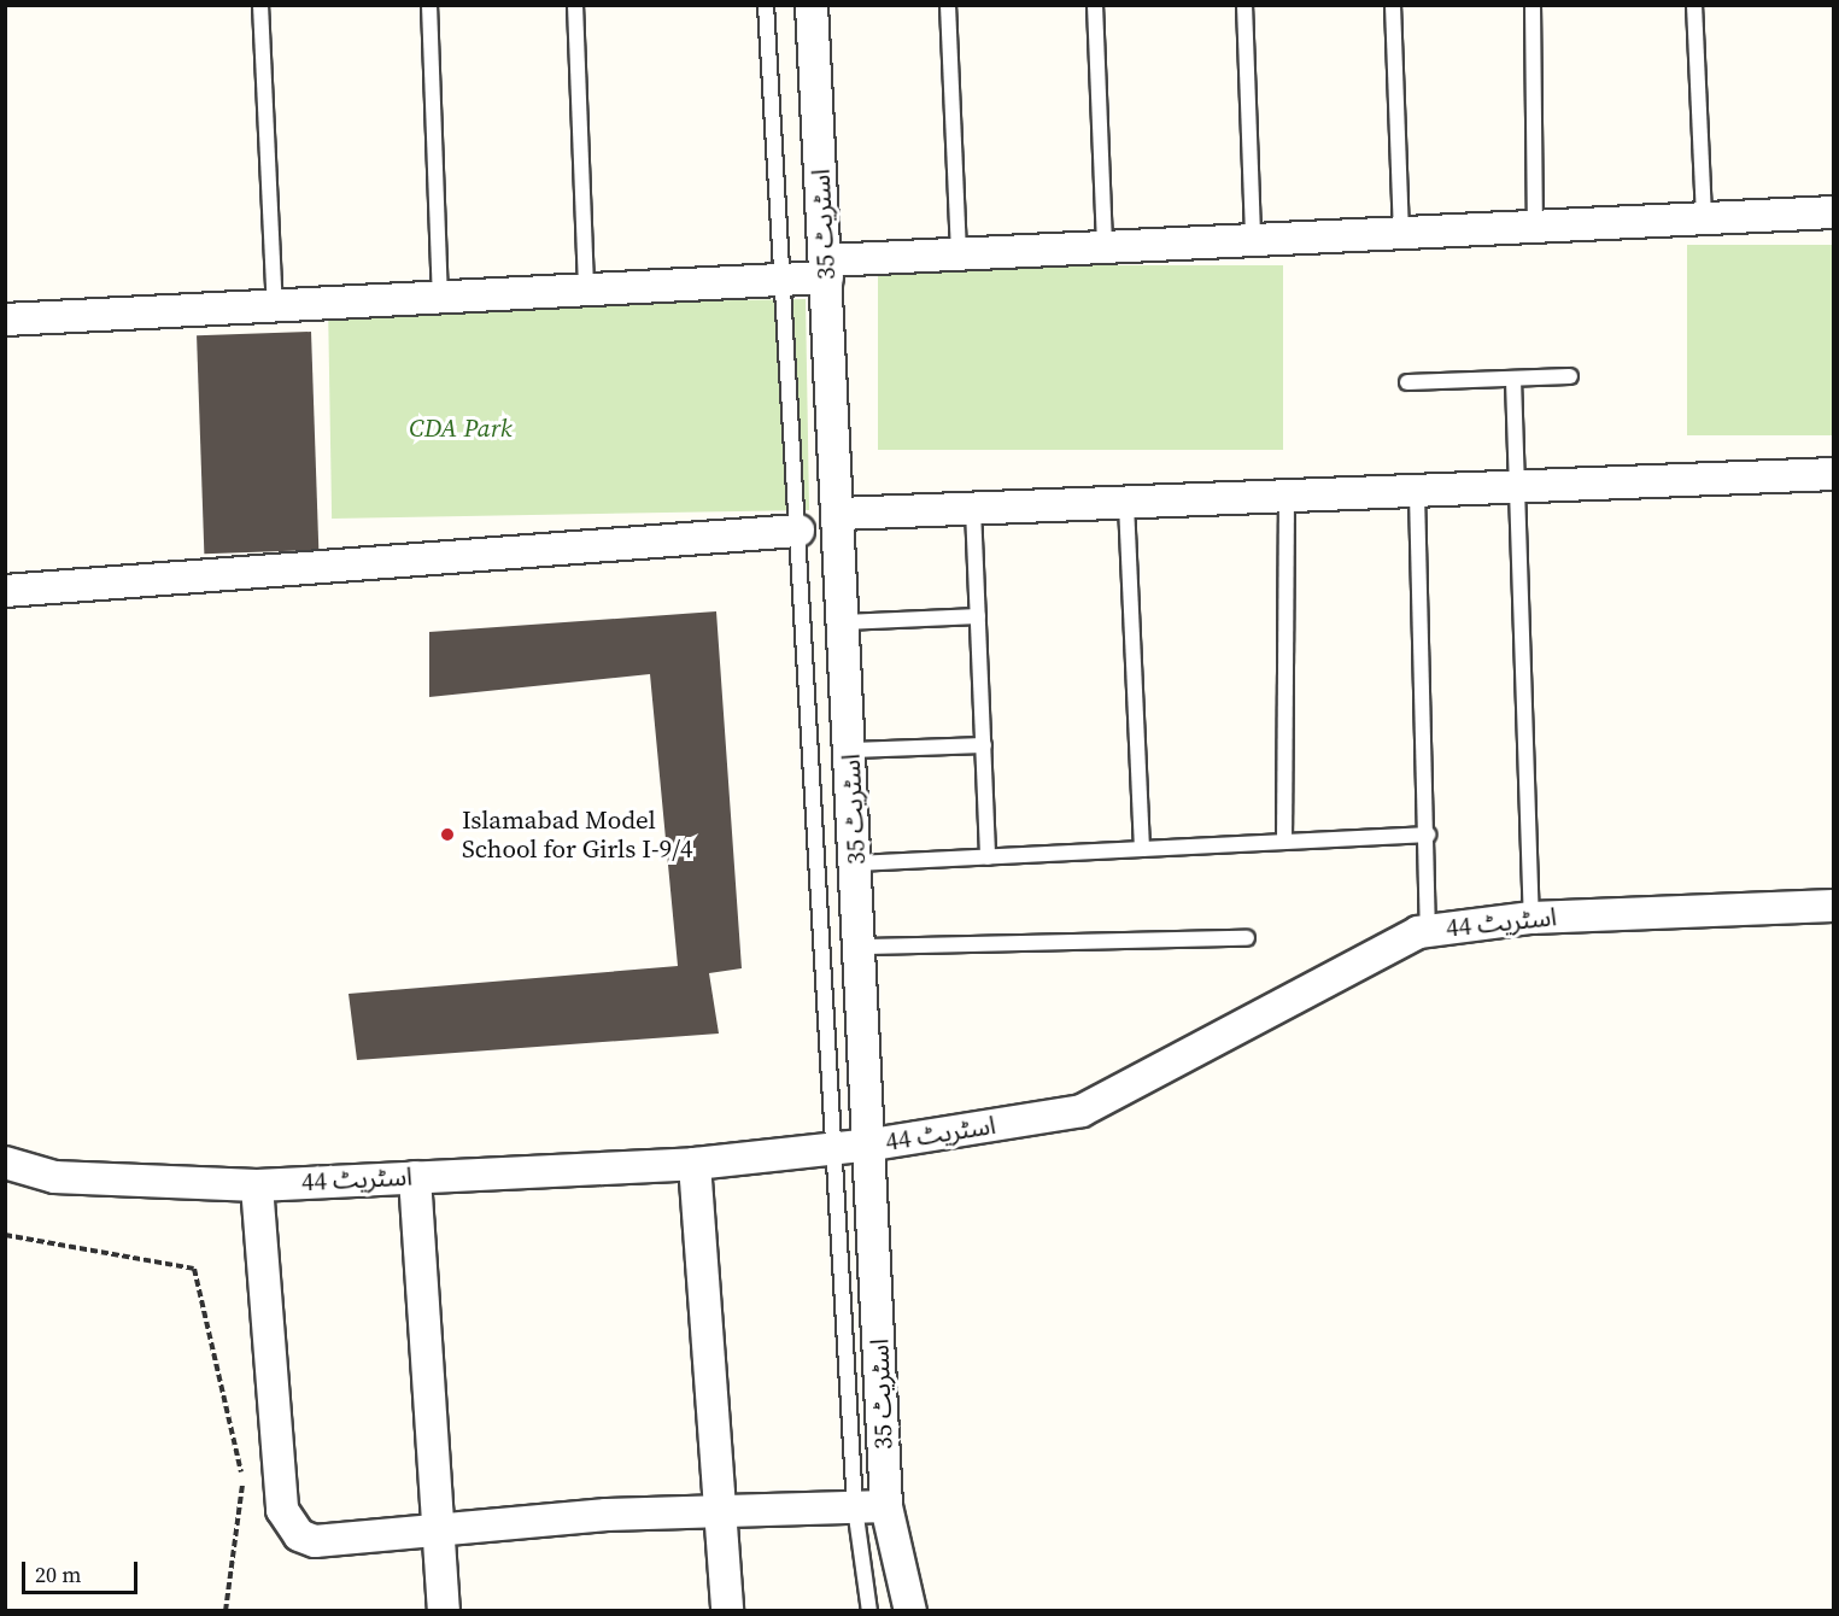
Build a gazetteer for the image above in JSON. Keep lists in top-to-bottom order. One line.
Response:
{"streets":{"street":["اسٹریٹ 35","اسٹریٹ 44"]},"crossings":[["اسٹریٹ 35","اسٹریٹ 44"]],"parks":["CDA Park"],"places":["Islamabad Model School for Girls I-9/4"],"scale_bar":"20 m"}
